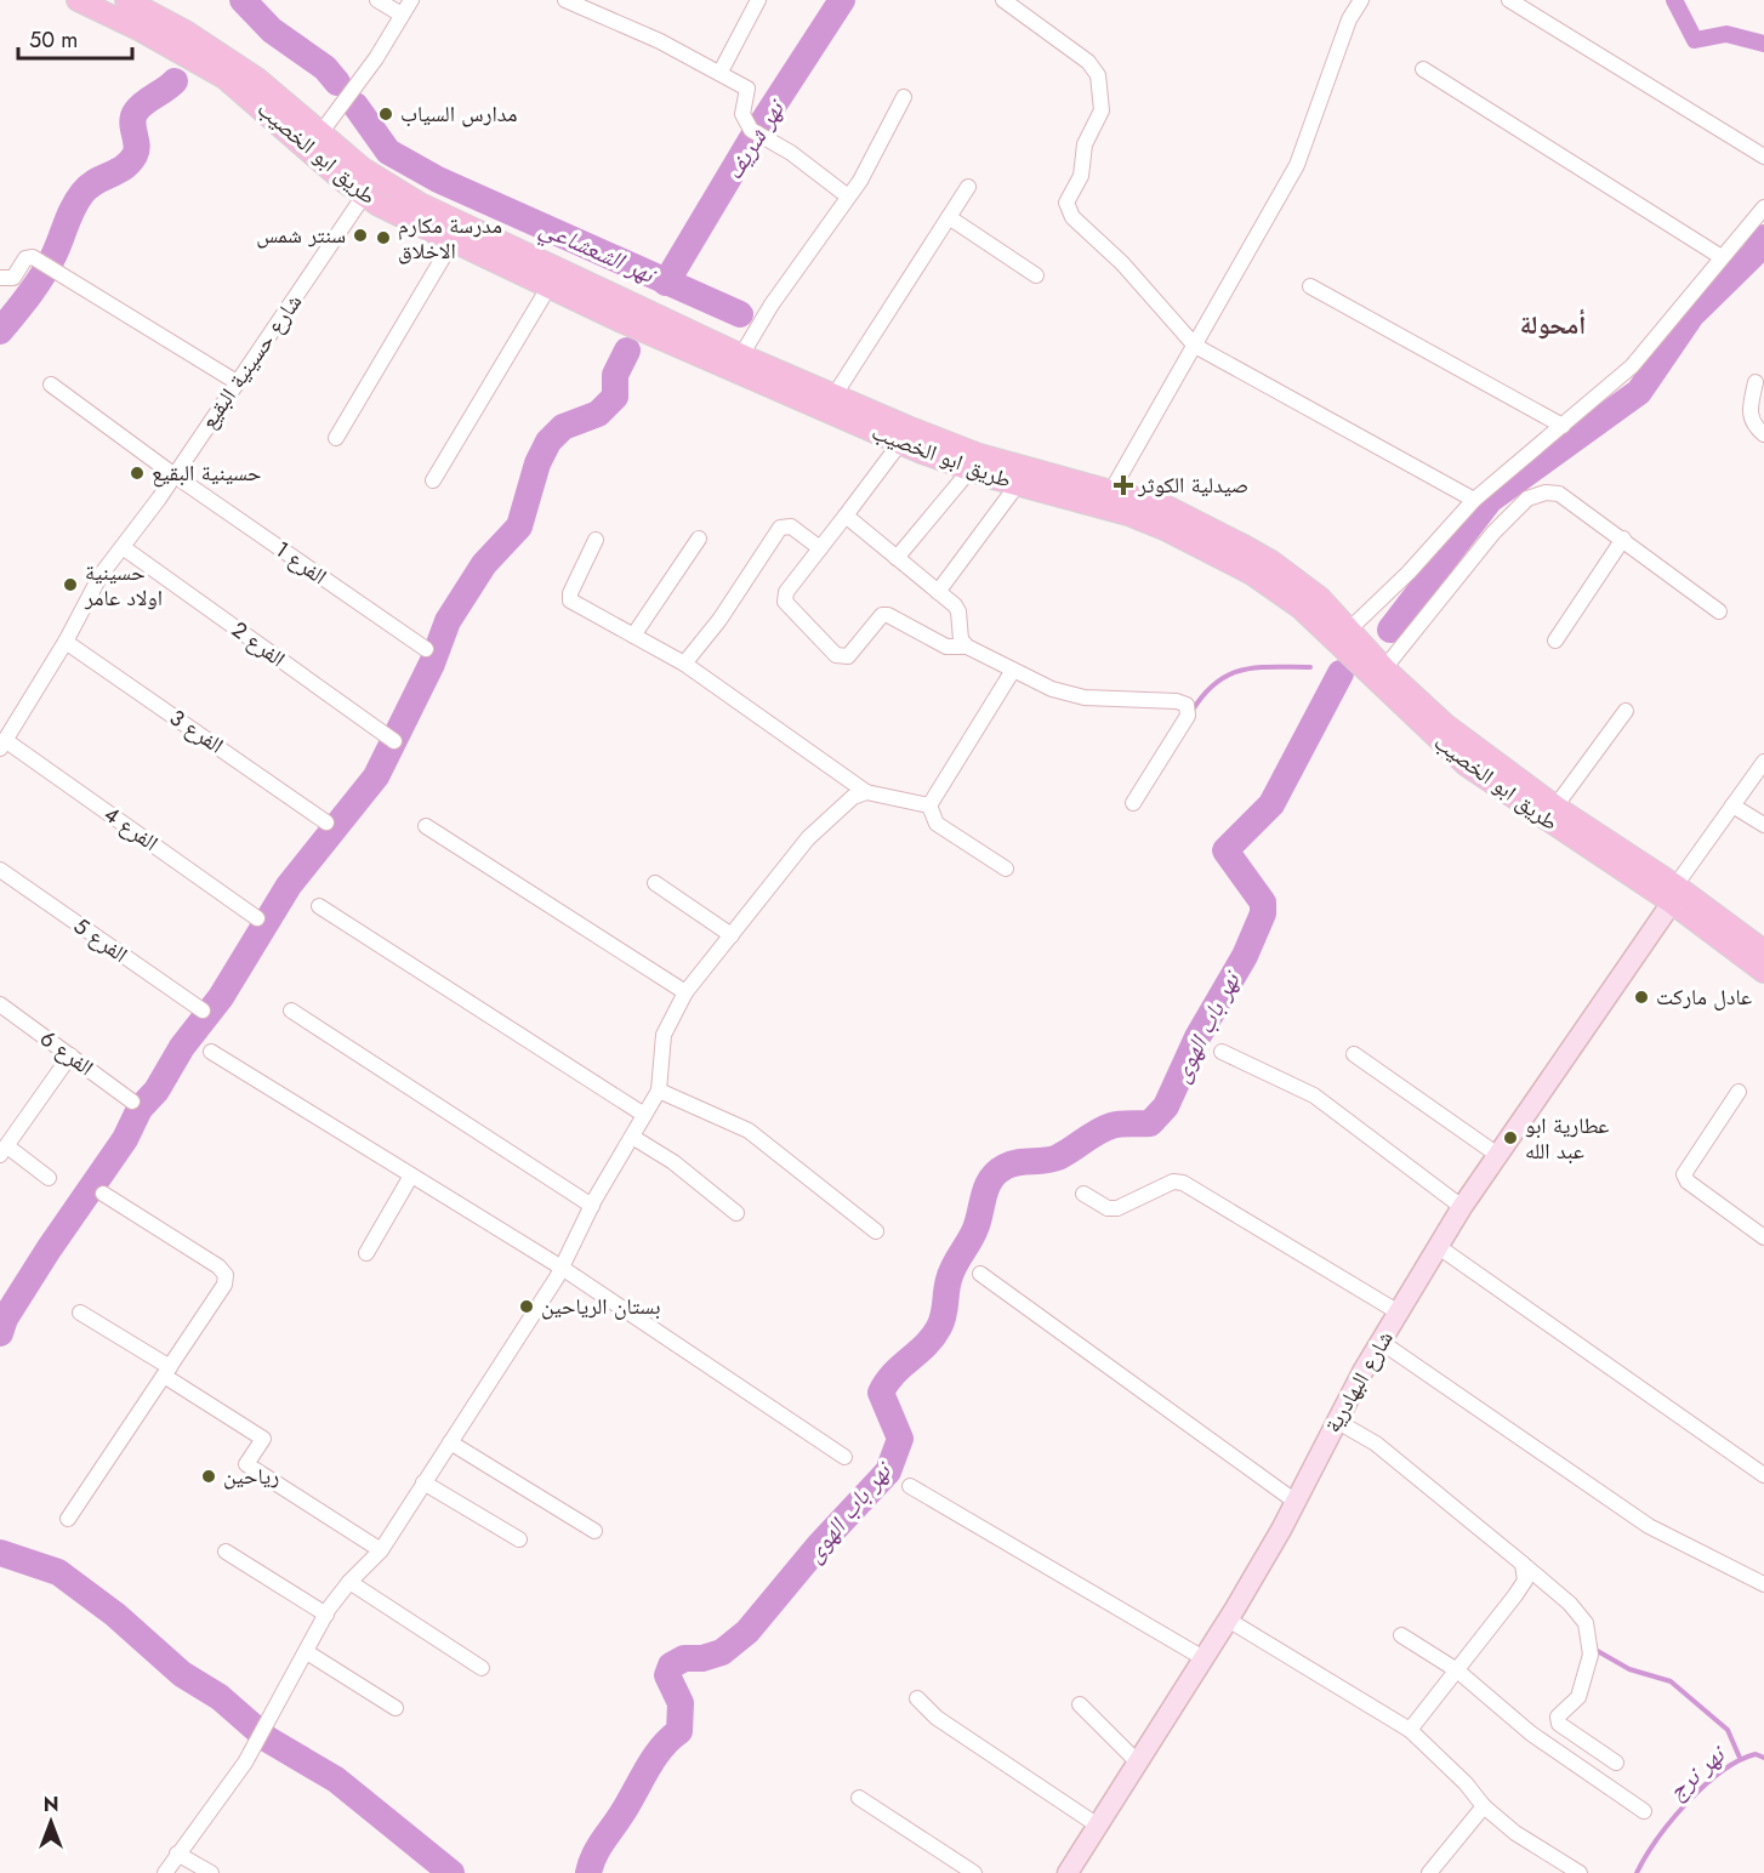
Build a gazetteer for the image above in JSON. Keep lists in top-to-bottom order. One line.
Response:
{"streets":{"main road":["طريق ابو الخصيب","شارع البهادرية"],"street":["شارع حسينية البقيع","الفرع 1","الفرع 2","الفرع 3","الفرع 4","الفرع 5","الفرع 6"]},"crossings":[["طريق ابو الخصيب","شارع حسينية البقيع"],["طريق ابو الخصيب","شارع البهادرية"],["شارع حسينية البقيع","الفرع 1"],["شارع حسينية البقيع","الفرع 2"],["شارع حسينية البقيع","الفرع 3"],["شارع حسينية البقيع","الفرع 4"]],"districts":["أمحولة"],"water":["نهر شريف","نهر الشعشاعي","نهر باب الهوى","نهر نرج"],"places":{"other":["مدارس السياب","سنتر شمس","مدرسة مكارم الاخلاق","حسينية البقيع","حسينية اولاد عامر","عادل ماركت","عطارية ابو عبد الله","بستان الرياحين","رياحين"],"health":["صيدلية الكوثر"]},"scale_bar":"50 m","north":"top"}
